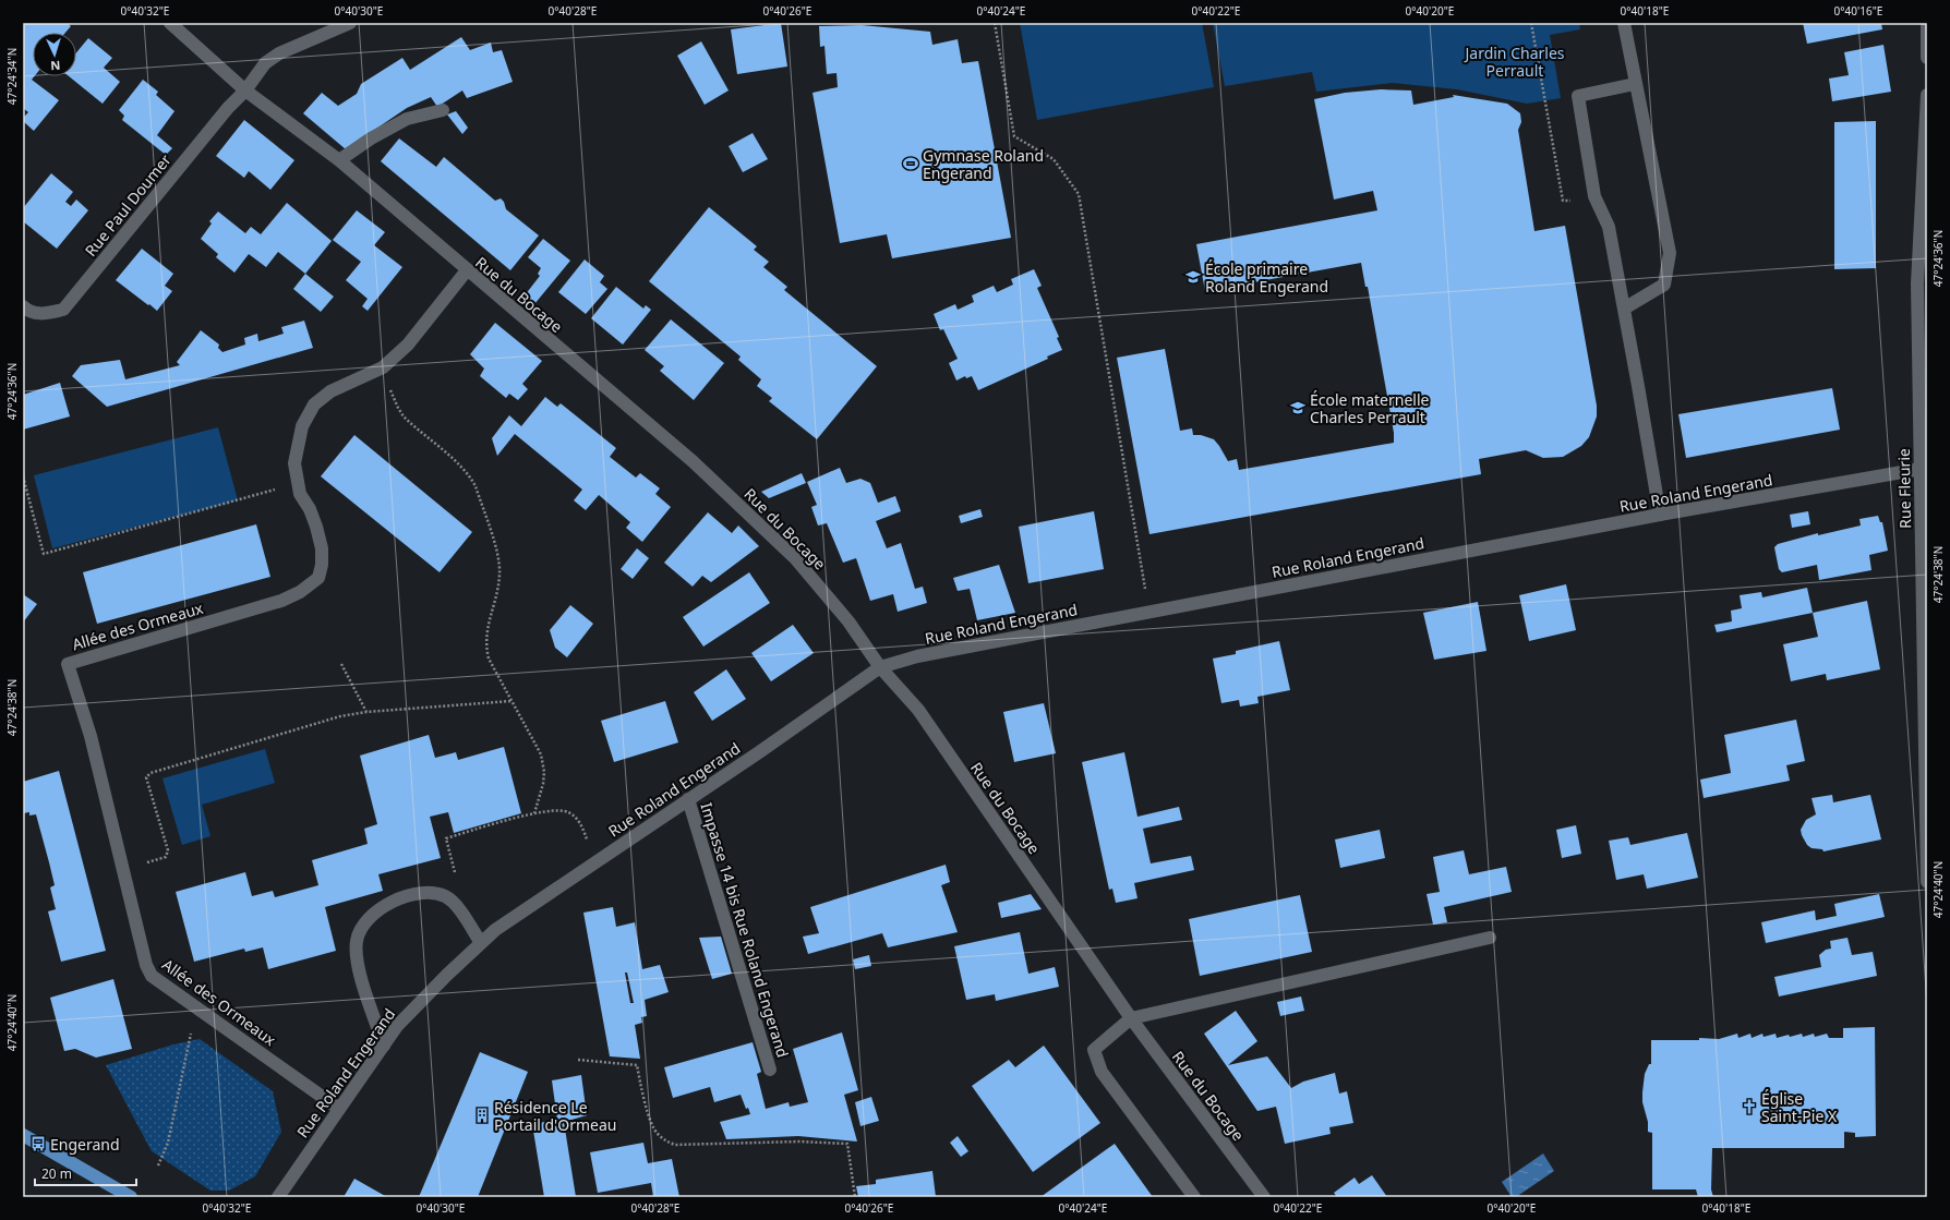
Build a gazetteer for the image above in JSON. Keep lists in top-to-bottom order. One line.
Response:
{"streets":{"street":["Rue Paul Doumer","Rue du Bocage","Rue Fleurie","Rue Roland Engerand","Allée des Ormeaux","Impasse 14 bis Rue Roland Engerand"]},"crossings":[["Rue Paul Doumer","Rue du Bocage"],["Rue du Bocage","Rue Roland Engerand"],["Rue du Bocage","Allée des Ormeaux"],["Rue Fleurie","Rue Roland Engerand"],["Rue Roland Engerand","Allée des Ormeaux"],["Rue Roland Engerand","Impasse 14 bis Rue Roland Engerand"]],"parks":["Jardin Charles Perrault"],"places":{"sports":["Gymnase Roland Engerand"],"school or university":["École primaire Roland Engerand","École maternelle Charles Perrault"],"church":["Église Saint-Pie X"],"building":["Résidence Le Portail d'Ormeau"],"bus stop":["Engerand"]},"scale_bar":"20 m","north":"bottom","coordinates":["0°40'32\"E","0°40'30\"E","0°40'28\"E","0°40'26\"E","0°40'24\"E","0°40'22\"E","0°40'20\"E","0°40'18\"E","0°40'16\"E","47°24'34\"N","47°24'36\"N","47°24'38\"N","47°24'40\"N"]}
